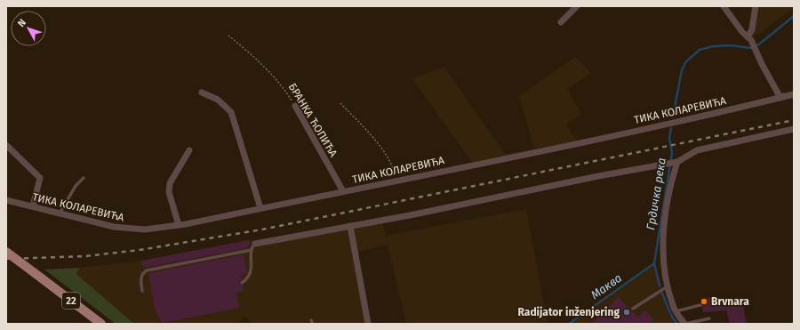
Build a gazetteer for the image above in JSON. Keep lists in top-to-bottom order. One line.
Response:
{"streets":{"main road":["22"],"street":["ТИКА КОЛАРЕВИЋА","БРАНКА ЋОПИЋА"]},"crossings":[["ТИКА КОЛАРЕВИЋА","БРАНКА ЋОПИЋА"]],"water":["Грдичка река","Маква"],"places":["Brvnara","Radijator inženjering"],"north":"top left"}
